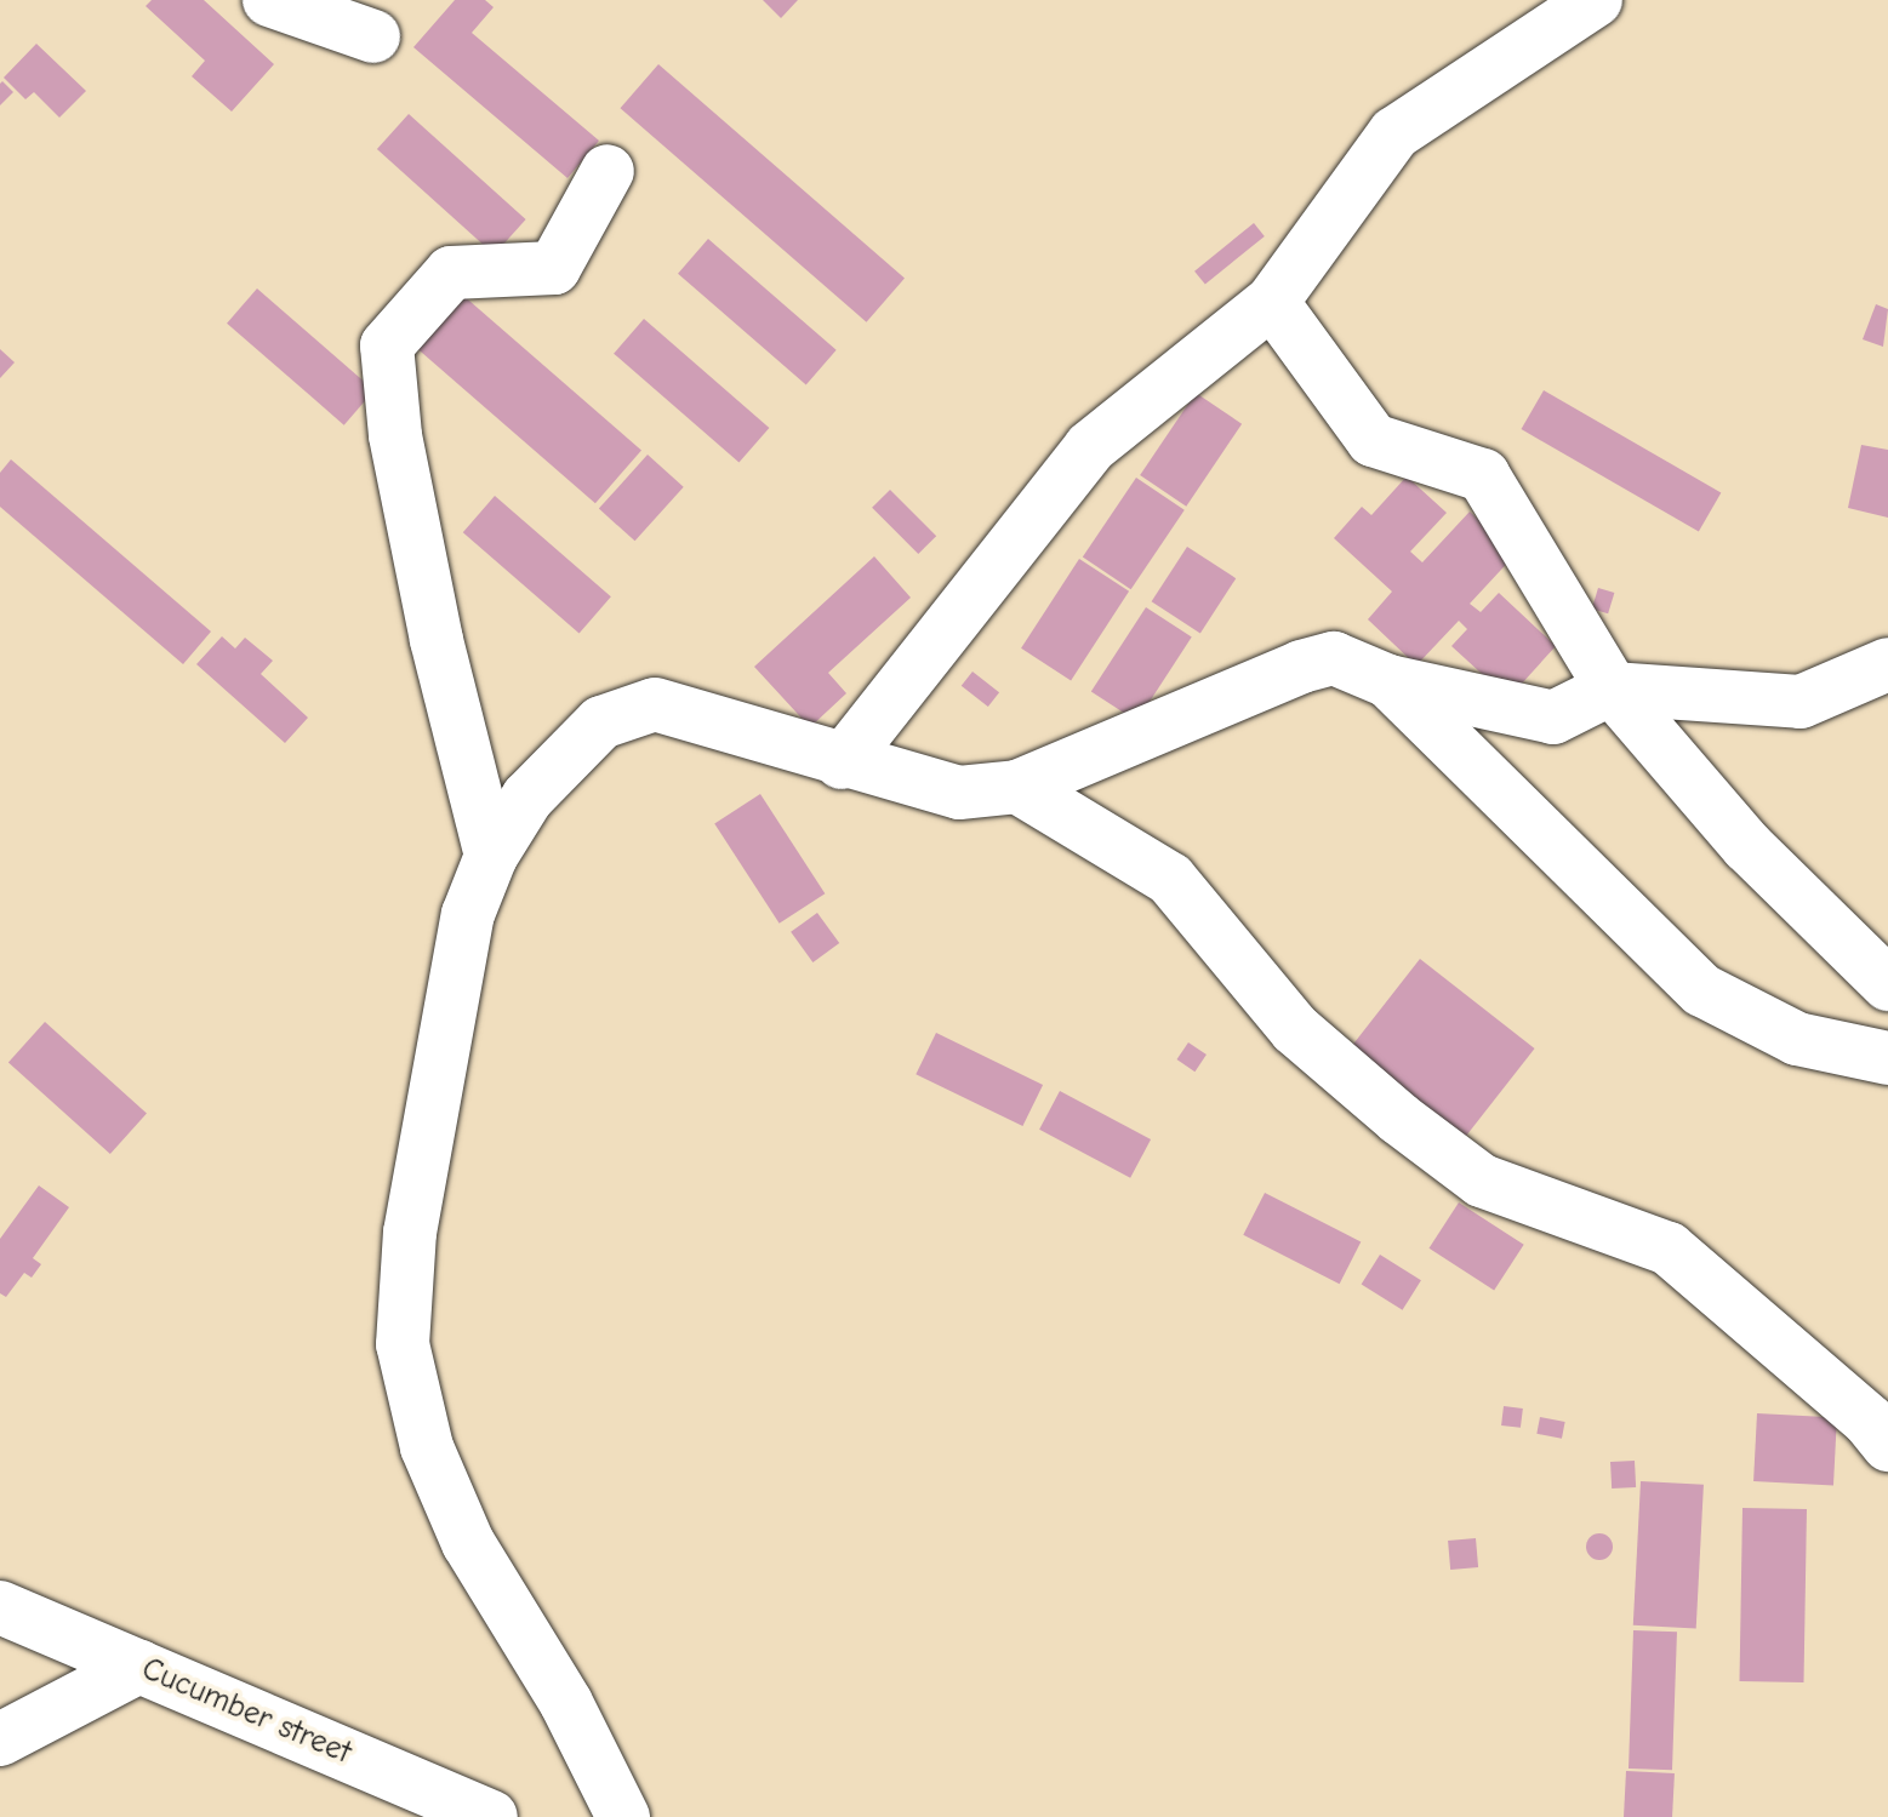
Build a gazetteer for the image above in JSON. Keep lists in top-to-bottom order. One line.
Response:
{"streets":{"street":["Cucumber street"]}}
